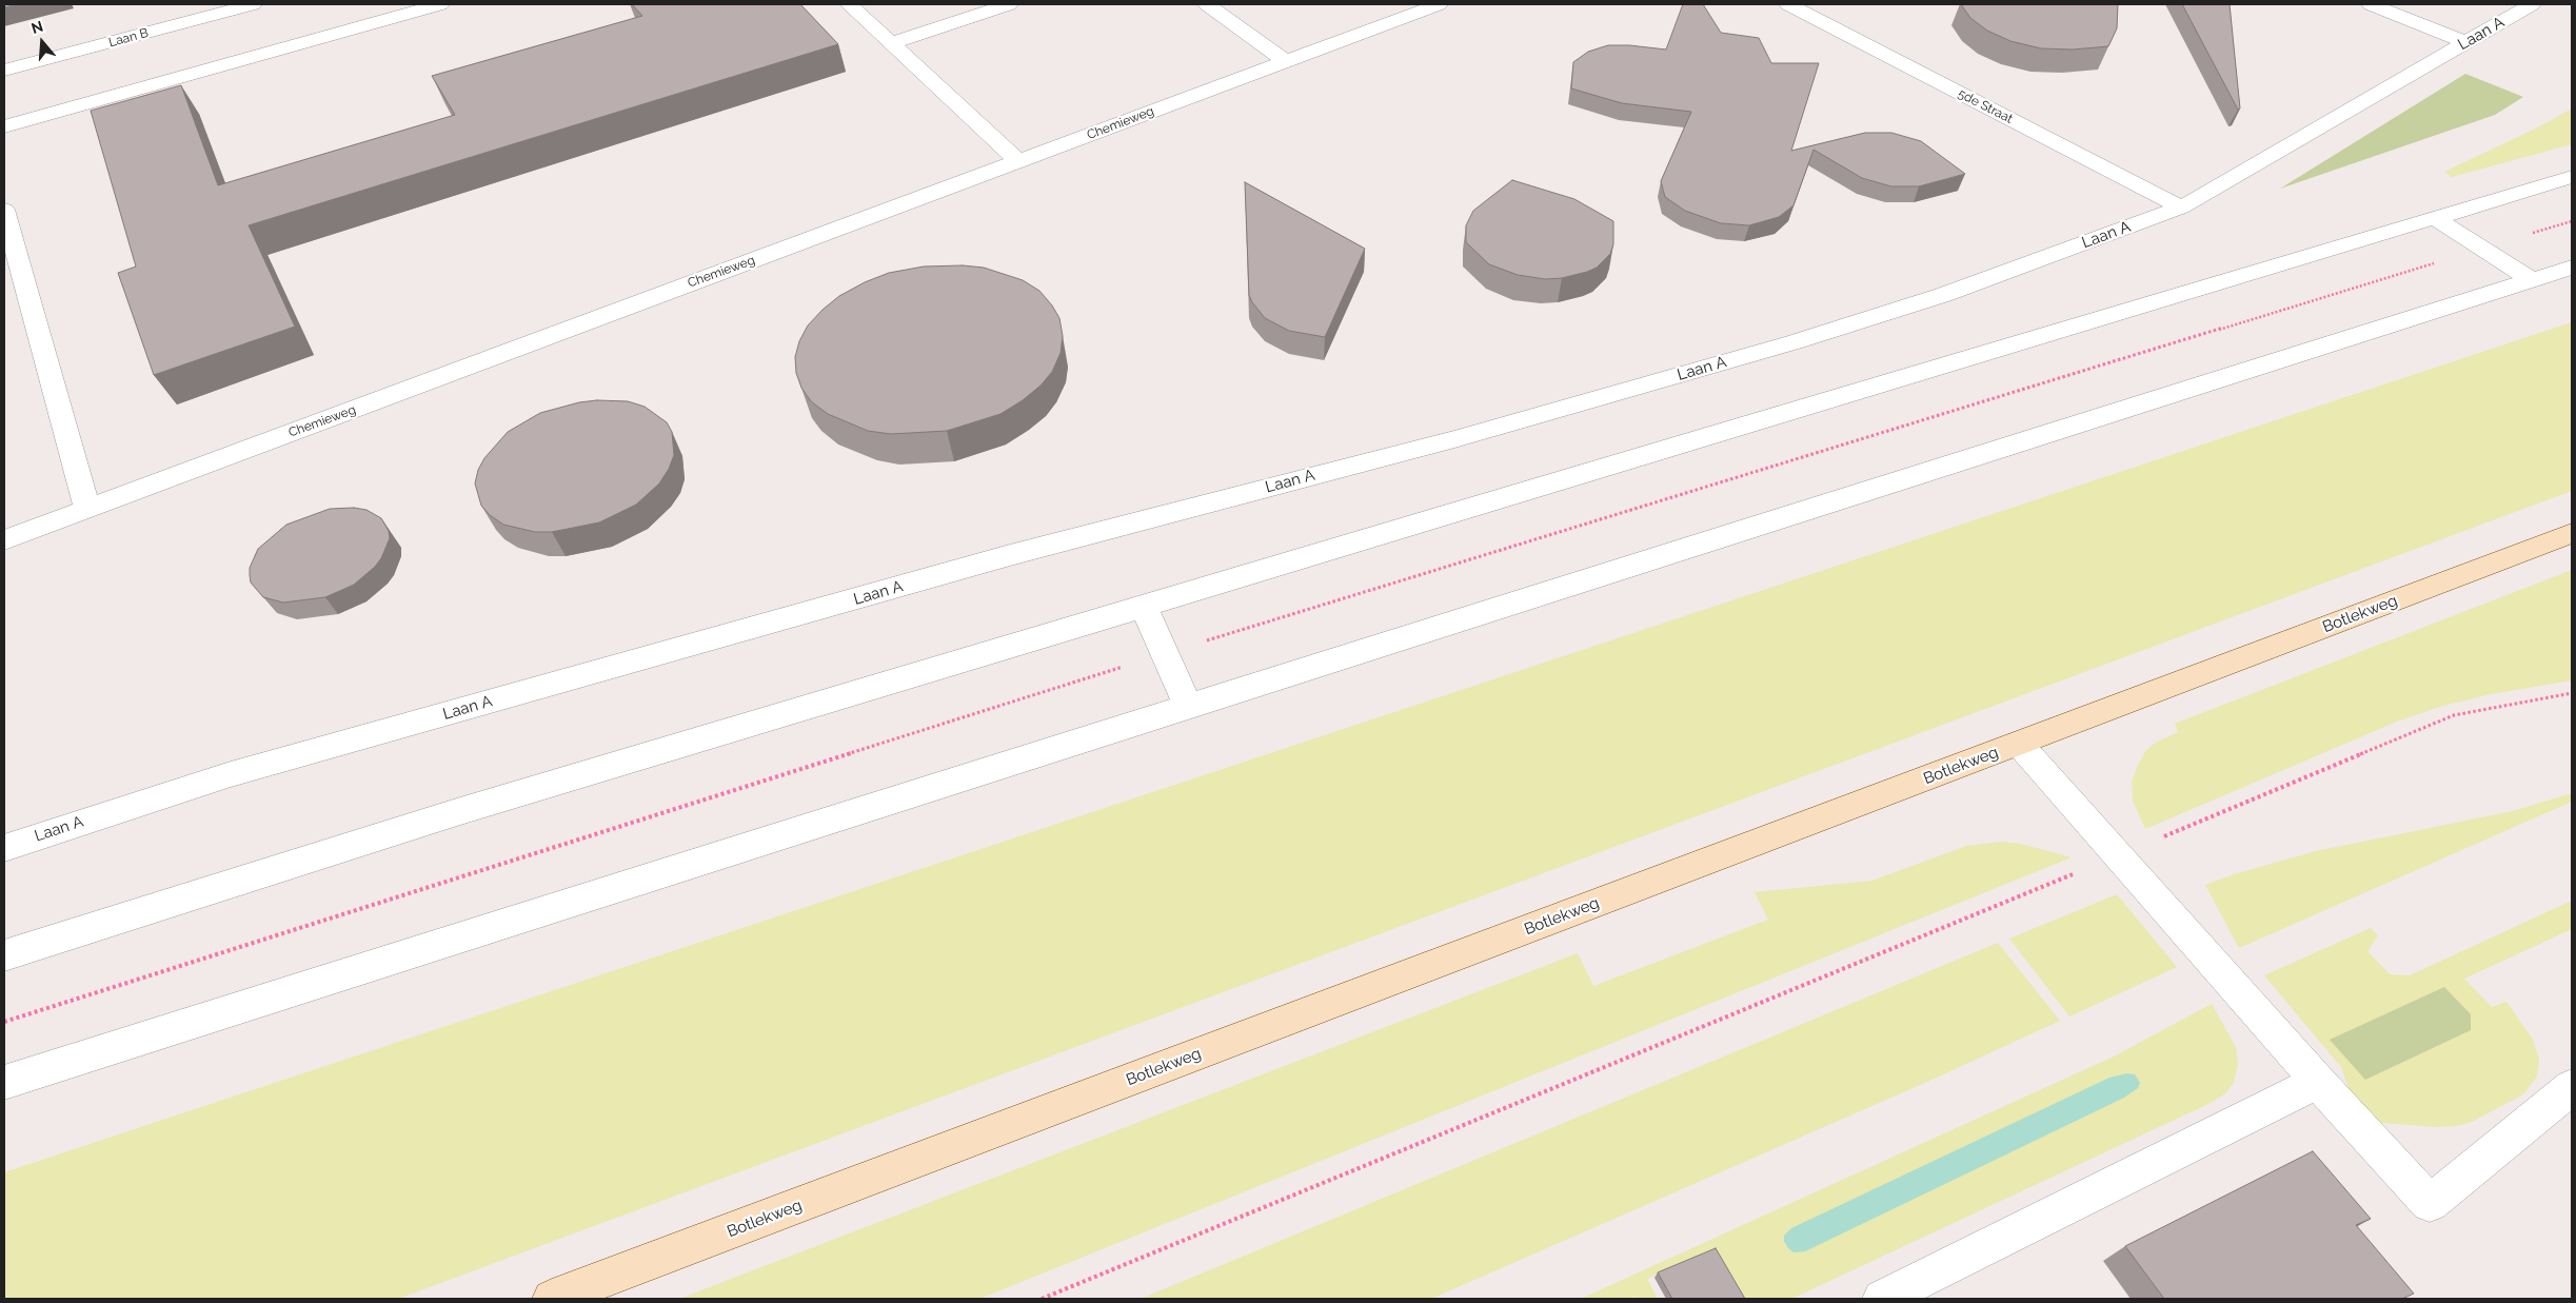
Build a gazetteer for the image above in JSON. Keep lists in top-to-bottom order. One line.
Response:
{"streets":{"main road":["Botlekweg"],"lane":["Laan A","Laan B","5de Straat","Chemieweg"]},"crossings":[["Laan A","5de Straat"]],"north":"top"}
